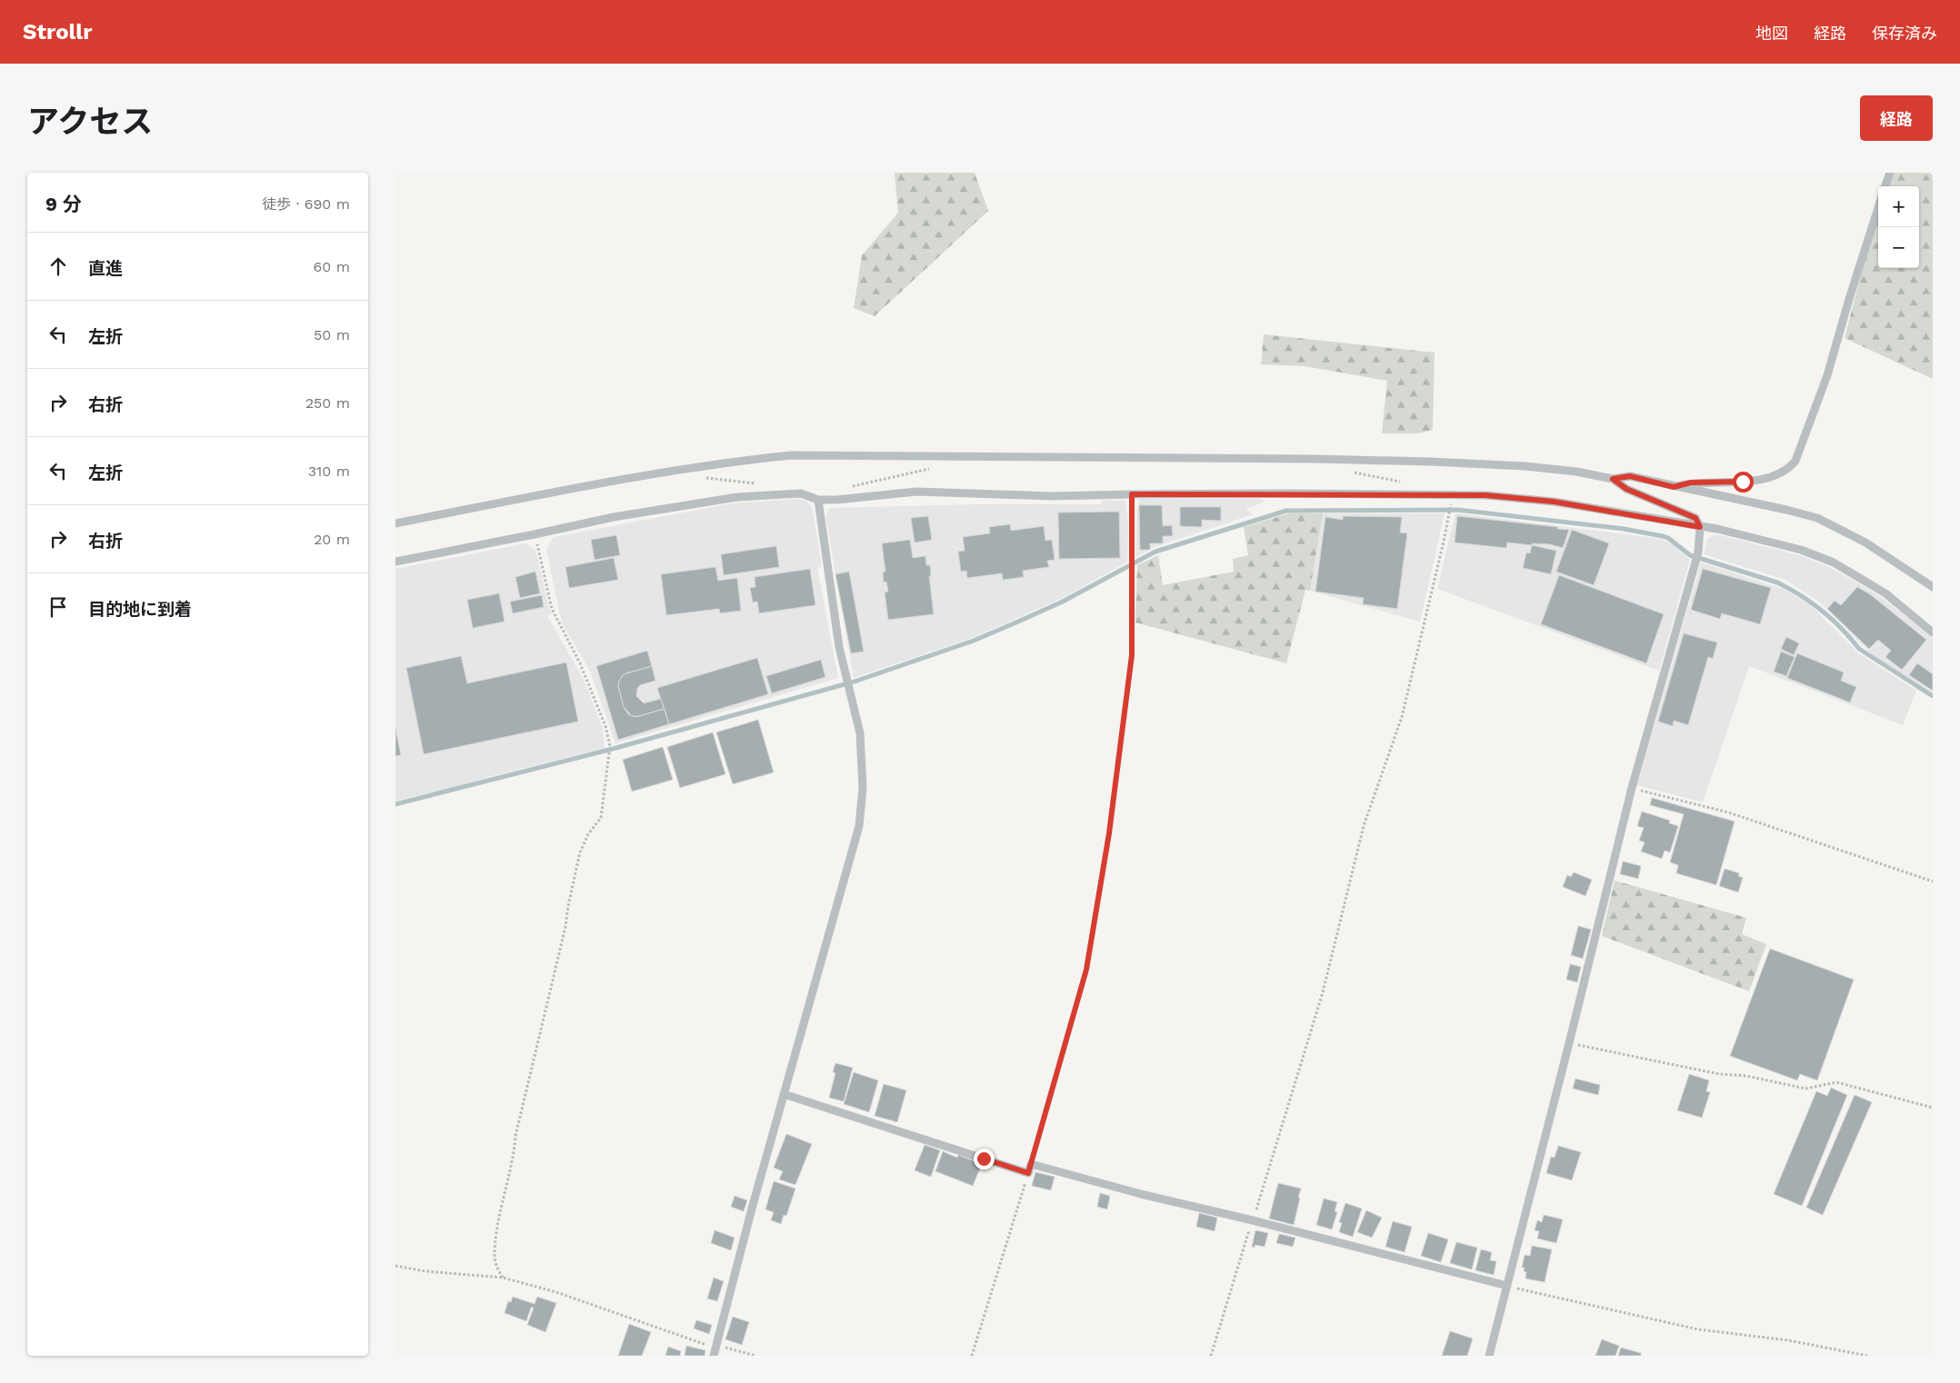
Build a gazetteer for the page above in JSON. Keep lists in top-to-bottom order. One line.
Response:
{"page":{"header":"Strollr","nav":["地図","経路","保存済み"],"title":"アクセス","buttons":"経路","heading":["9 分","徒歩 · 690 m"],"map_buttons":["+","−"],"list":[["直進","60 m"],["左折","50 m"],["右折","250 m"],["左折","310 m"],["右折","20 m"],"目的地に到着"]}}
